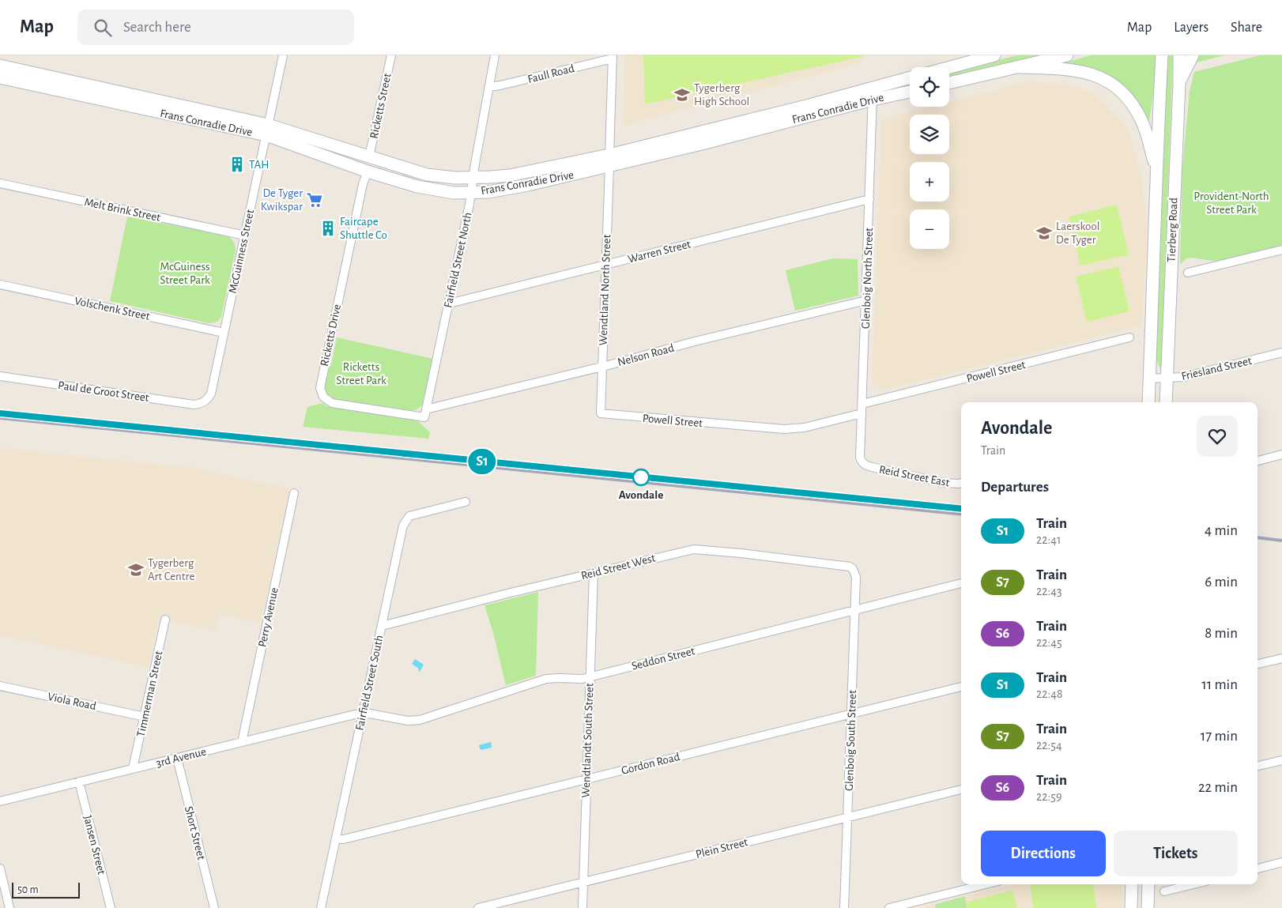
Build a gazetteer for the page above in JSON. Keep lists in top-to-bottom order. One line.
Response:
{"streets":{"main road":["Frans Conradie Drive","Tierberg Road"],"street":["Faull Road","Ricketts Street","Melt Brink Street","McGuinness Street","Warren Street","Fairfield Street North","Glenboig North Street","Wendtland North Street","Volschenk Street","Ricketts Drive","Nelson Road","Friesland Street","Powell Street","Paul de Groot Street","Reid Street East","Reid Street West","Perry Avenue","Seddon Street","Fairfield Street South","Timmerman Street","Viola Road","Wendtlandt South Street","Glenboig South Street","3rd Avenue","Gordon Road","Short Street","Jansen Street","Plein Street"]},"crossings":[["Faull Road","Fairfield Street North"],["Faull Road","Wendtland North Street"],["Ricketts Street","Frans Conradie Drive"],["Frans Conradie Drive","McGuinness Street"],["Frans Conradie Drive","Fairfield Street North"],["Frans Conradie Drive","Glenboig North Street"],["Frans Conradie Drive","Wendtland North Street"],["Frans Conradie Drive","Ricketts Drive"],["Melt Brink Street","McGuinness Street"],["Tierberg Road","Friesland Street"],["McGuinness Street","Volschenk Street"],["McGuinness Street","Paul de Groot Street"],["Warren Street","Fairfield Street North"],["Warren Street","Glenboig North Street"],["Warren Street","Wendtland North Street"],["Fairfield Street North","Ricketts Drive"],["Fairfield Street North","Nelson Road"],["Glenboig North Street","Nelson Road"],["Glenboig North Street","Powell Street"],["Glenboig North Street","Reid Street East"],["Wendtland North Street","Nelson Road"],["Wendtland North Street","Powell Street"],["Ricketts Drive","Nelson Road"],["Reid Street West","Fairfield Street South"],["Reid Street West","Wendtlandt South Street"],["Reid Street West","Glenboig South Street"],["Perry Avenue","3rd Avenue"],["Seddon Street","Fairfield Street South"],["Seddon Street","Wendtlandt South Street"],["Seddon Street","Glenboig South Street"],["Seddon Street","3rd Avenue"],["Fairfield Street South","3rd Avenue"],["Fairfield Street South","Gordon Road"],["Timmerman Street","Viola Road"],["Timmerman Street","3rd Avenue"],["Wendtlandt South Street","Gordon Road"],["Wendtlandt South Street","Plein Street"],["Glenboig South Street","Gordon Road"],["Glenboig South Street","Plein Street"],["3rd Avenue","Short Street"],["3rd Avenue","Jansen Street"]],"parks":["Provident-North Street Park","McGuiness Street Park","Ricketts Street Park"],"places":{"school or university":["Tygerberg High School","Laerskool De Tyger","Tygerberg Art Centre"],"building":["TAH","Faircape Shuttle Co"],"supermarket":["De Tyger Kwikspar"],"other":["Avondale"]},"scale_bar":"50 m","page":{"header":"Map","search":"Search here","nav":["Map","Layers","Share"],"on_map":"S1","map_buttons":["+","−"],"heading":[["Avondale","Train"],"Departures"],"list":[{"mark":"S1","name":"Train","note":"22:41","value":"4 min"},{"mark":"S7","name":"Train","note":"22:43","value":"6 min"},{"mark":"S6","name":"Train","note":"22:45","value":"8 min"},{"mark":"S1","name":"Train","note":"22:48","value":"11 min"},{"mark":"S7","name":"Train","note":"22:54","value":"17 min"},{"mark":"S6","name":"Train","note":"22:59","value":"22 min"}],"buttons":["Directions","Tickets"],"scale":"50 m"}}
